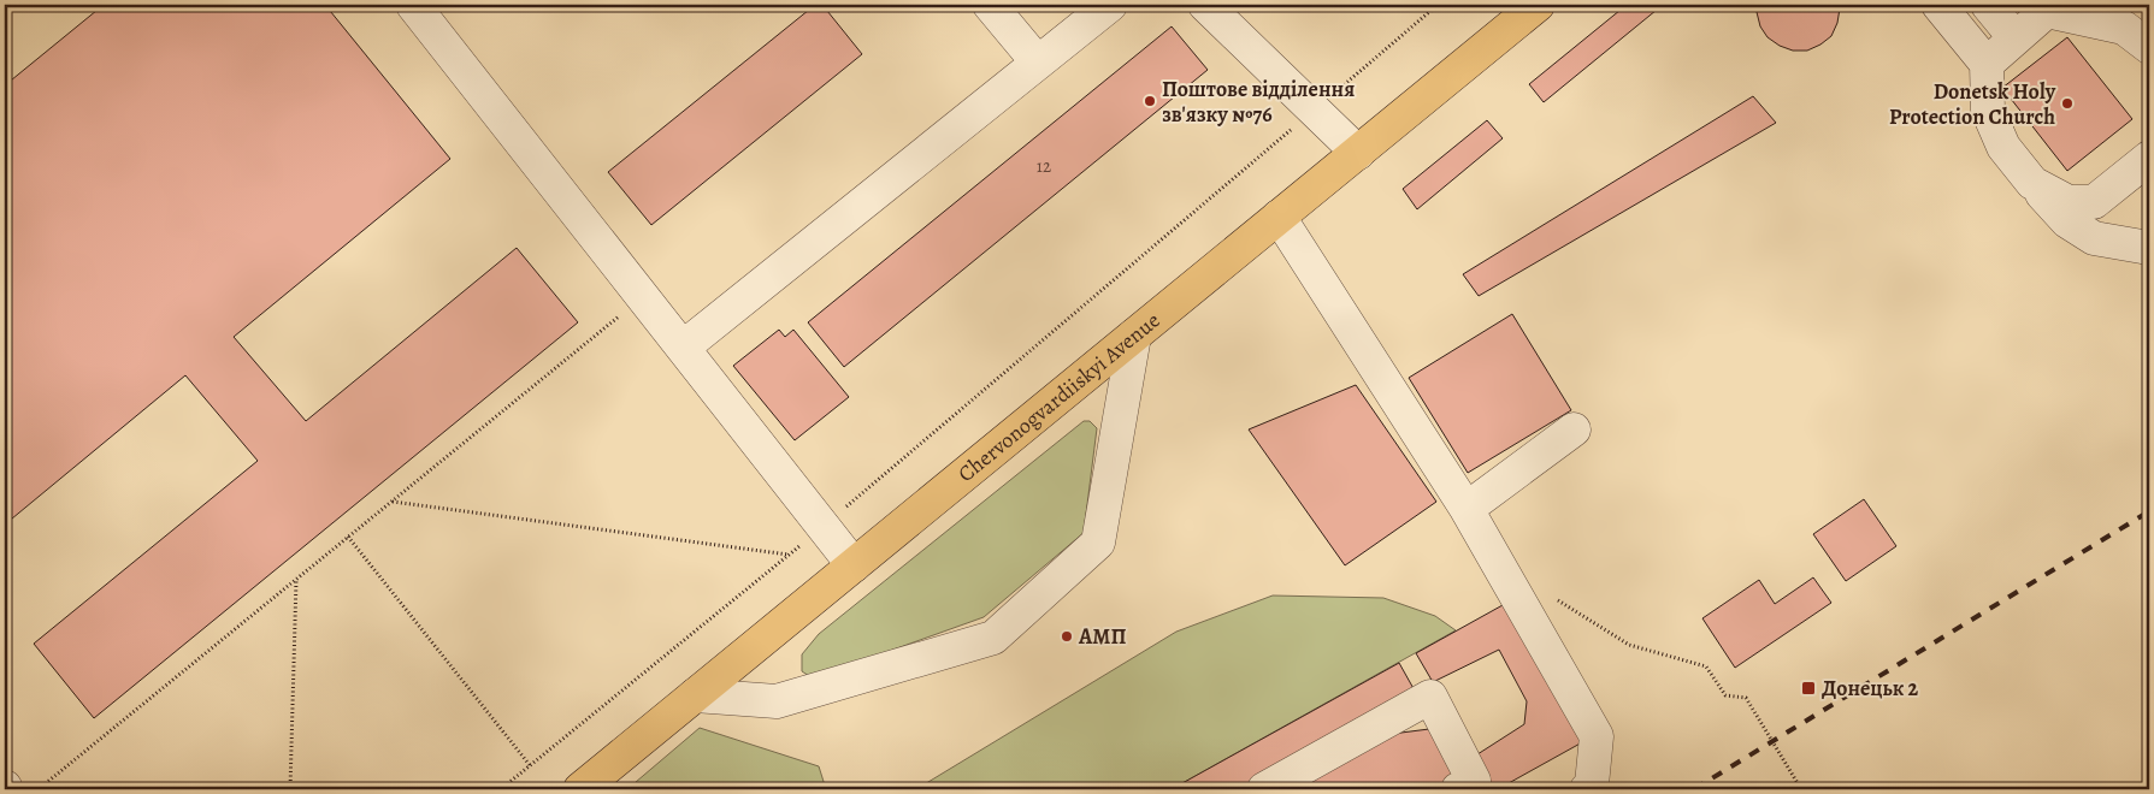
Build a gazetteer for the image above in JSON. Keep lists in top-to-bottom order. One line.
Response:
{"streets":{"main road":["Chervonogvardiiskyi Avenue"]},"places":{"other":["Поштове відділення зв'язку №76","Donetsk Holy Protection Church","АМП"],"transit":["Донецьк 2"]},"house_numbers":["12"]}
